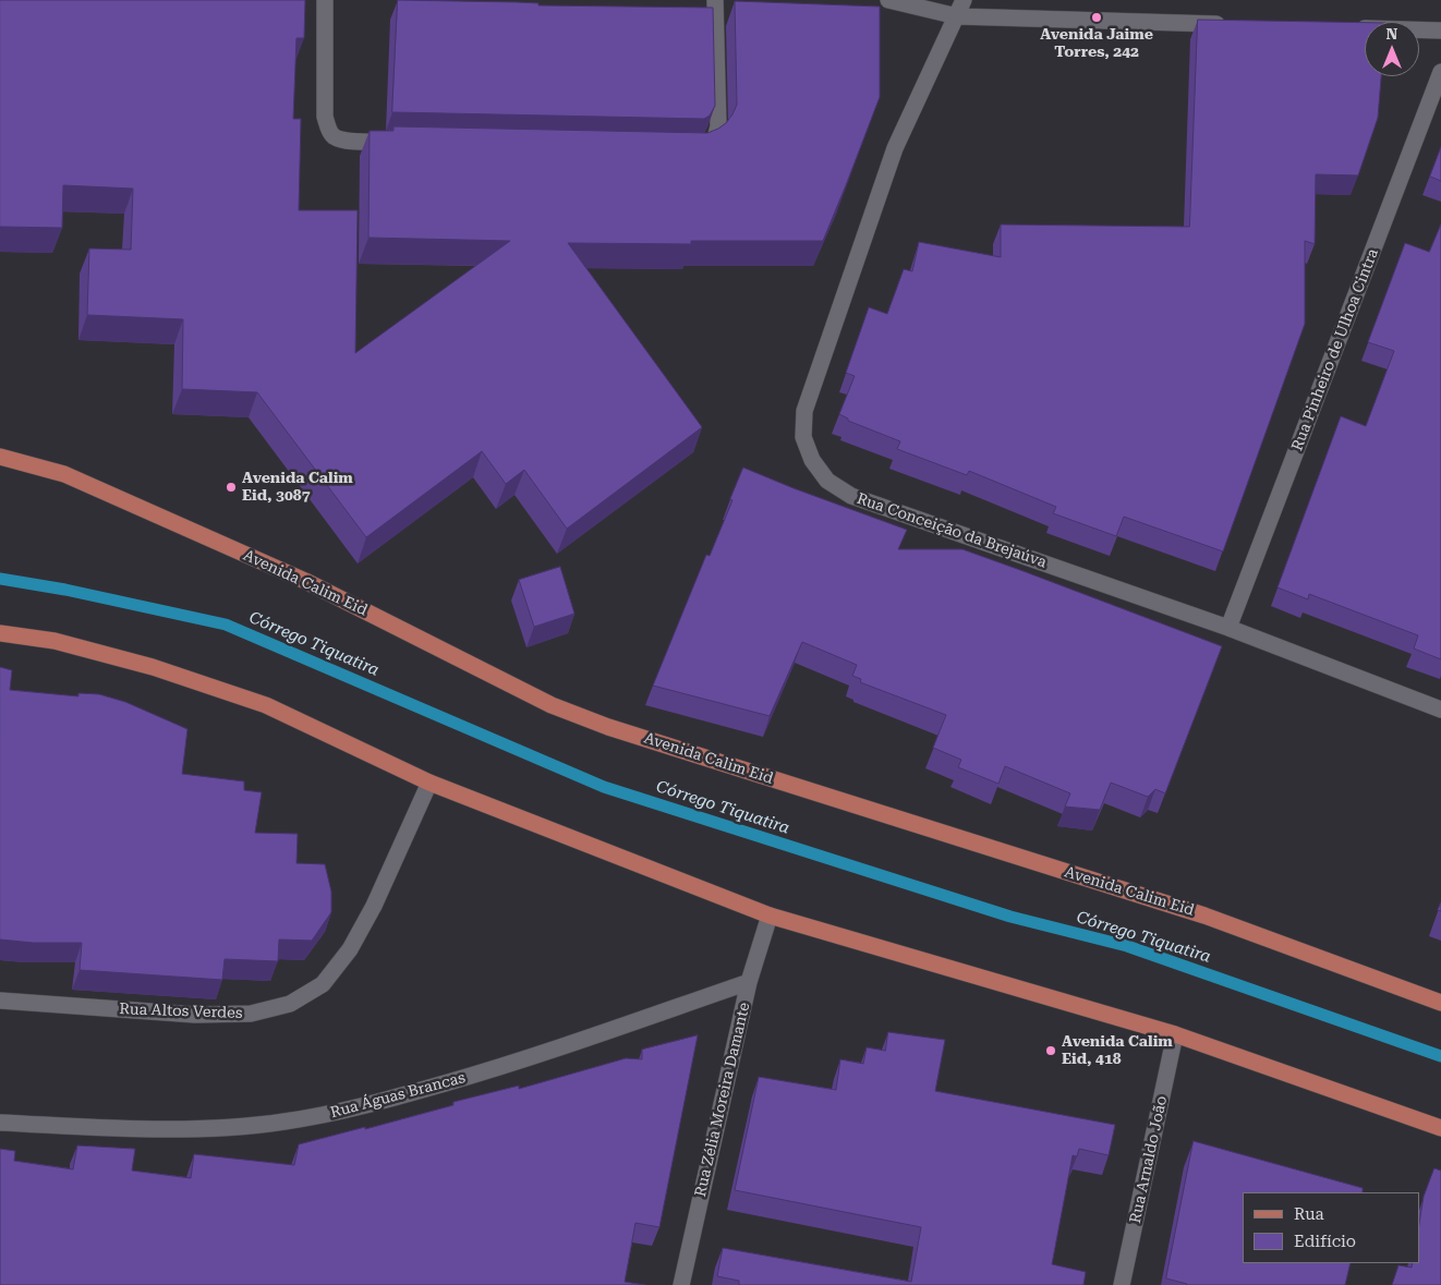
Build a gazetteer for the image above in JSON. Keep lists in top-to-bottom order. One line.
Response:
{"streets":{"main road":["Avenida Calim Eid"],"street":["Rua Pinheiro de Ulhoa Cintra","Rua Conceição da Brejaúva","Rua Altos Verdes","Rua Águas Brancas","Rua Zélia Moreira Damante","Rua Arnaldo João"]},"crossings":[["Rua Pinheiro de Ulhoa Cintra","Rua Conceição da Brejaúva"],["Rua Águas Brancas","Rua Zélia Moreira Damante"]],"water":["Córrego Tiquatira"],"places":["Avenida Jaime Torres, 242","Avenida Calim Eid, 3087","Avenida Calim Eid, 418"],"legend":["Rua","Edifício"],"north":"top"}
